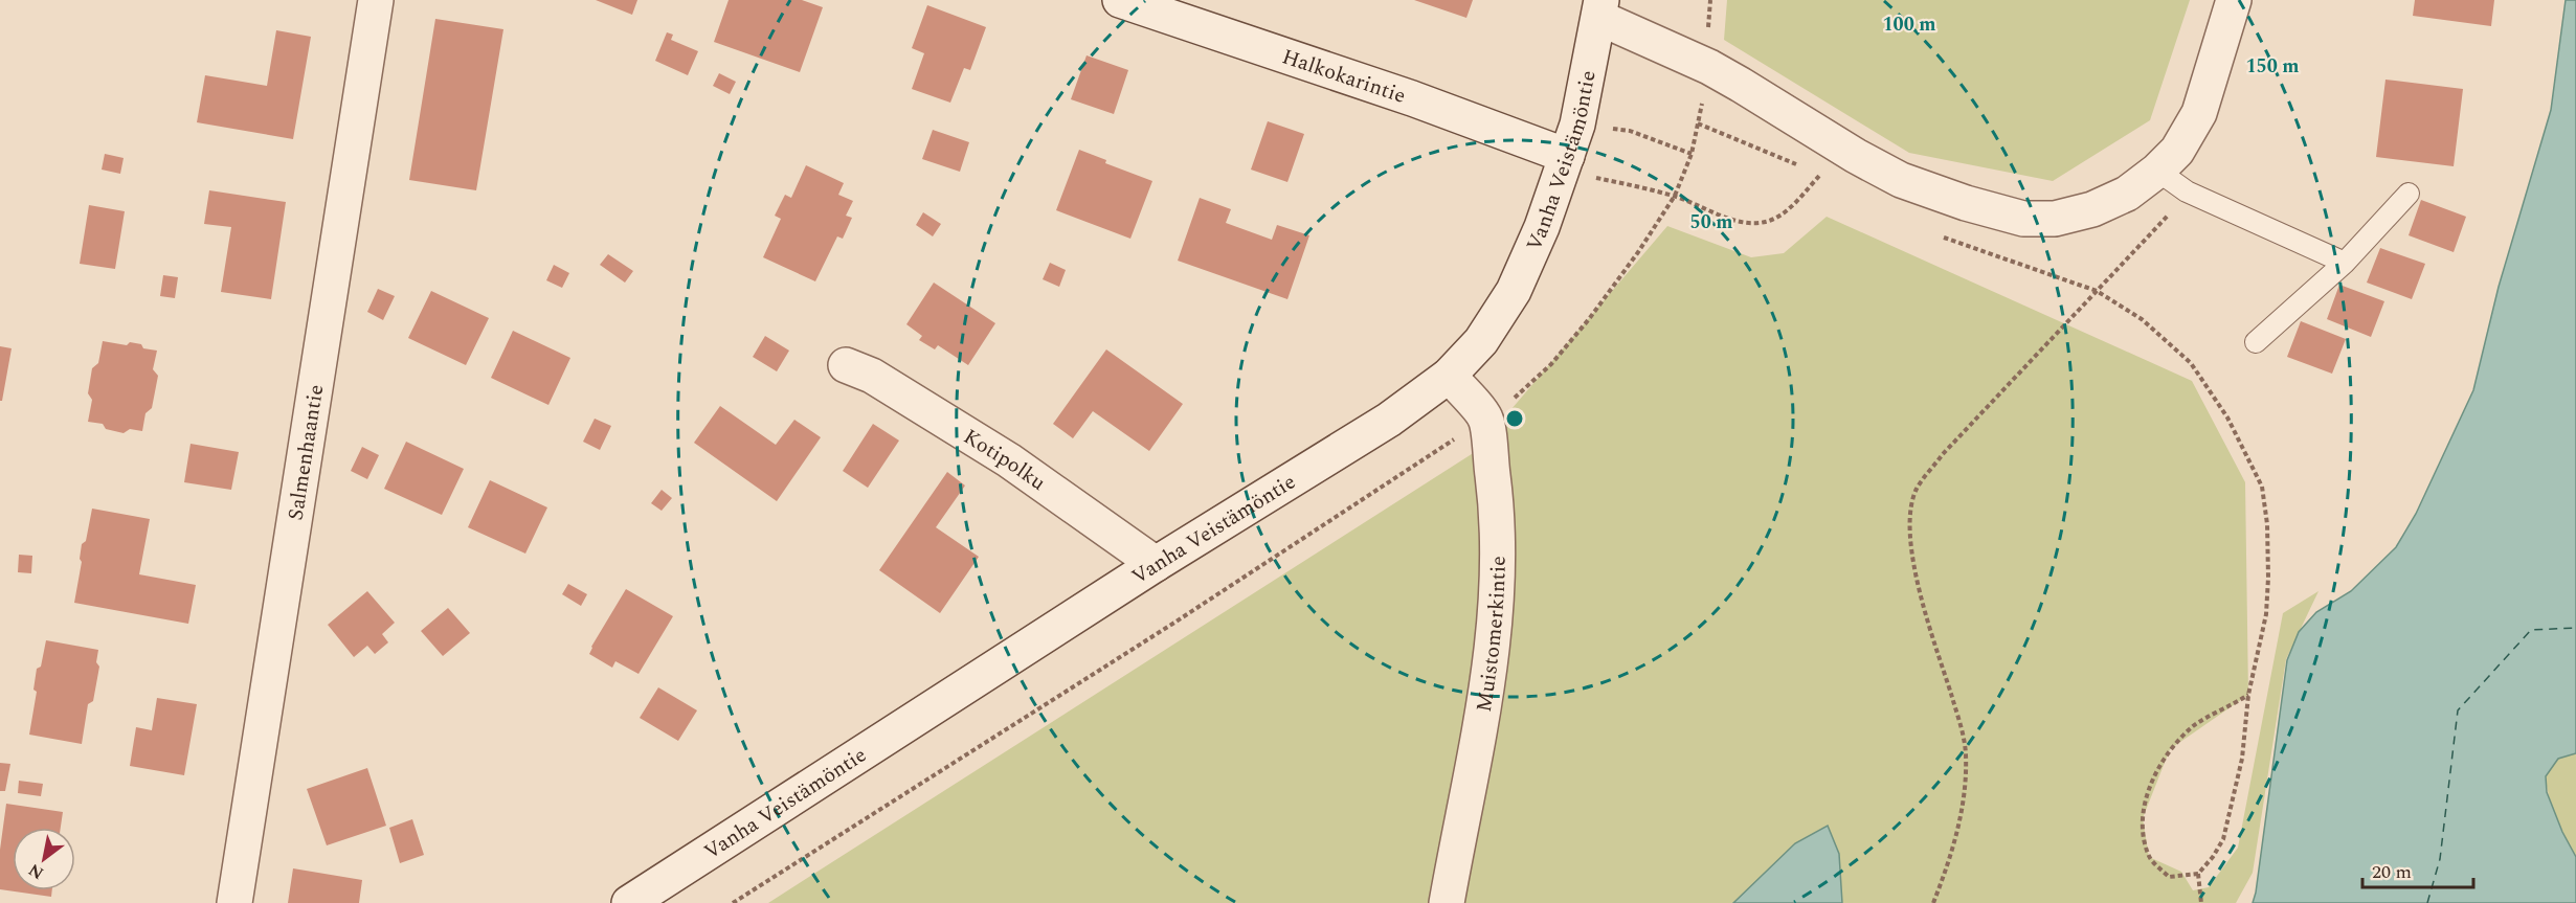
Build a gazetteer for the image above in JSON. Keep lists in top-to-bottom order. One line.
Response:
{"streets":{"street":["Halkokarintie","Vanha Veistämöntie","Salmenhaantie","Kotipolku","Muistomerkintie"]},"crossings":[["Halkokarintie","Vanha Veistämöntie"],["Vanha Veistämöntie","Kotipolku"]],"scale_bar":"20 m","north":"bottom left","rings":["100 m","150 m","50 m"]}
